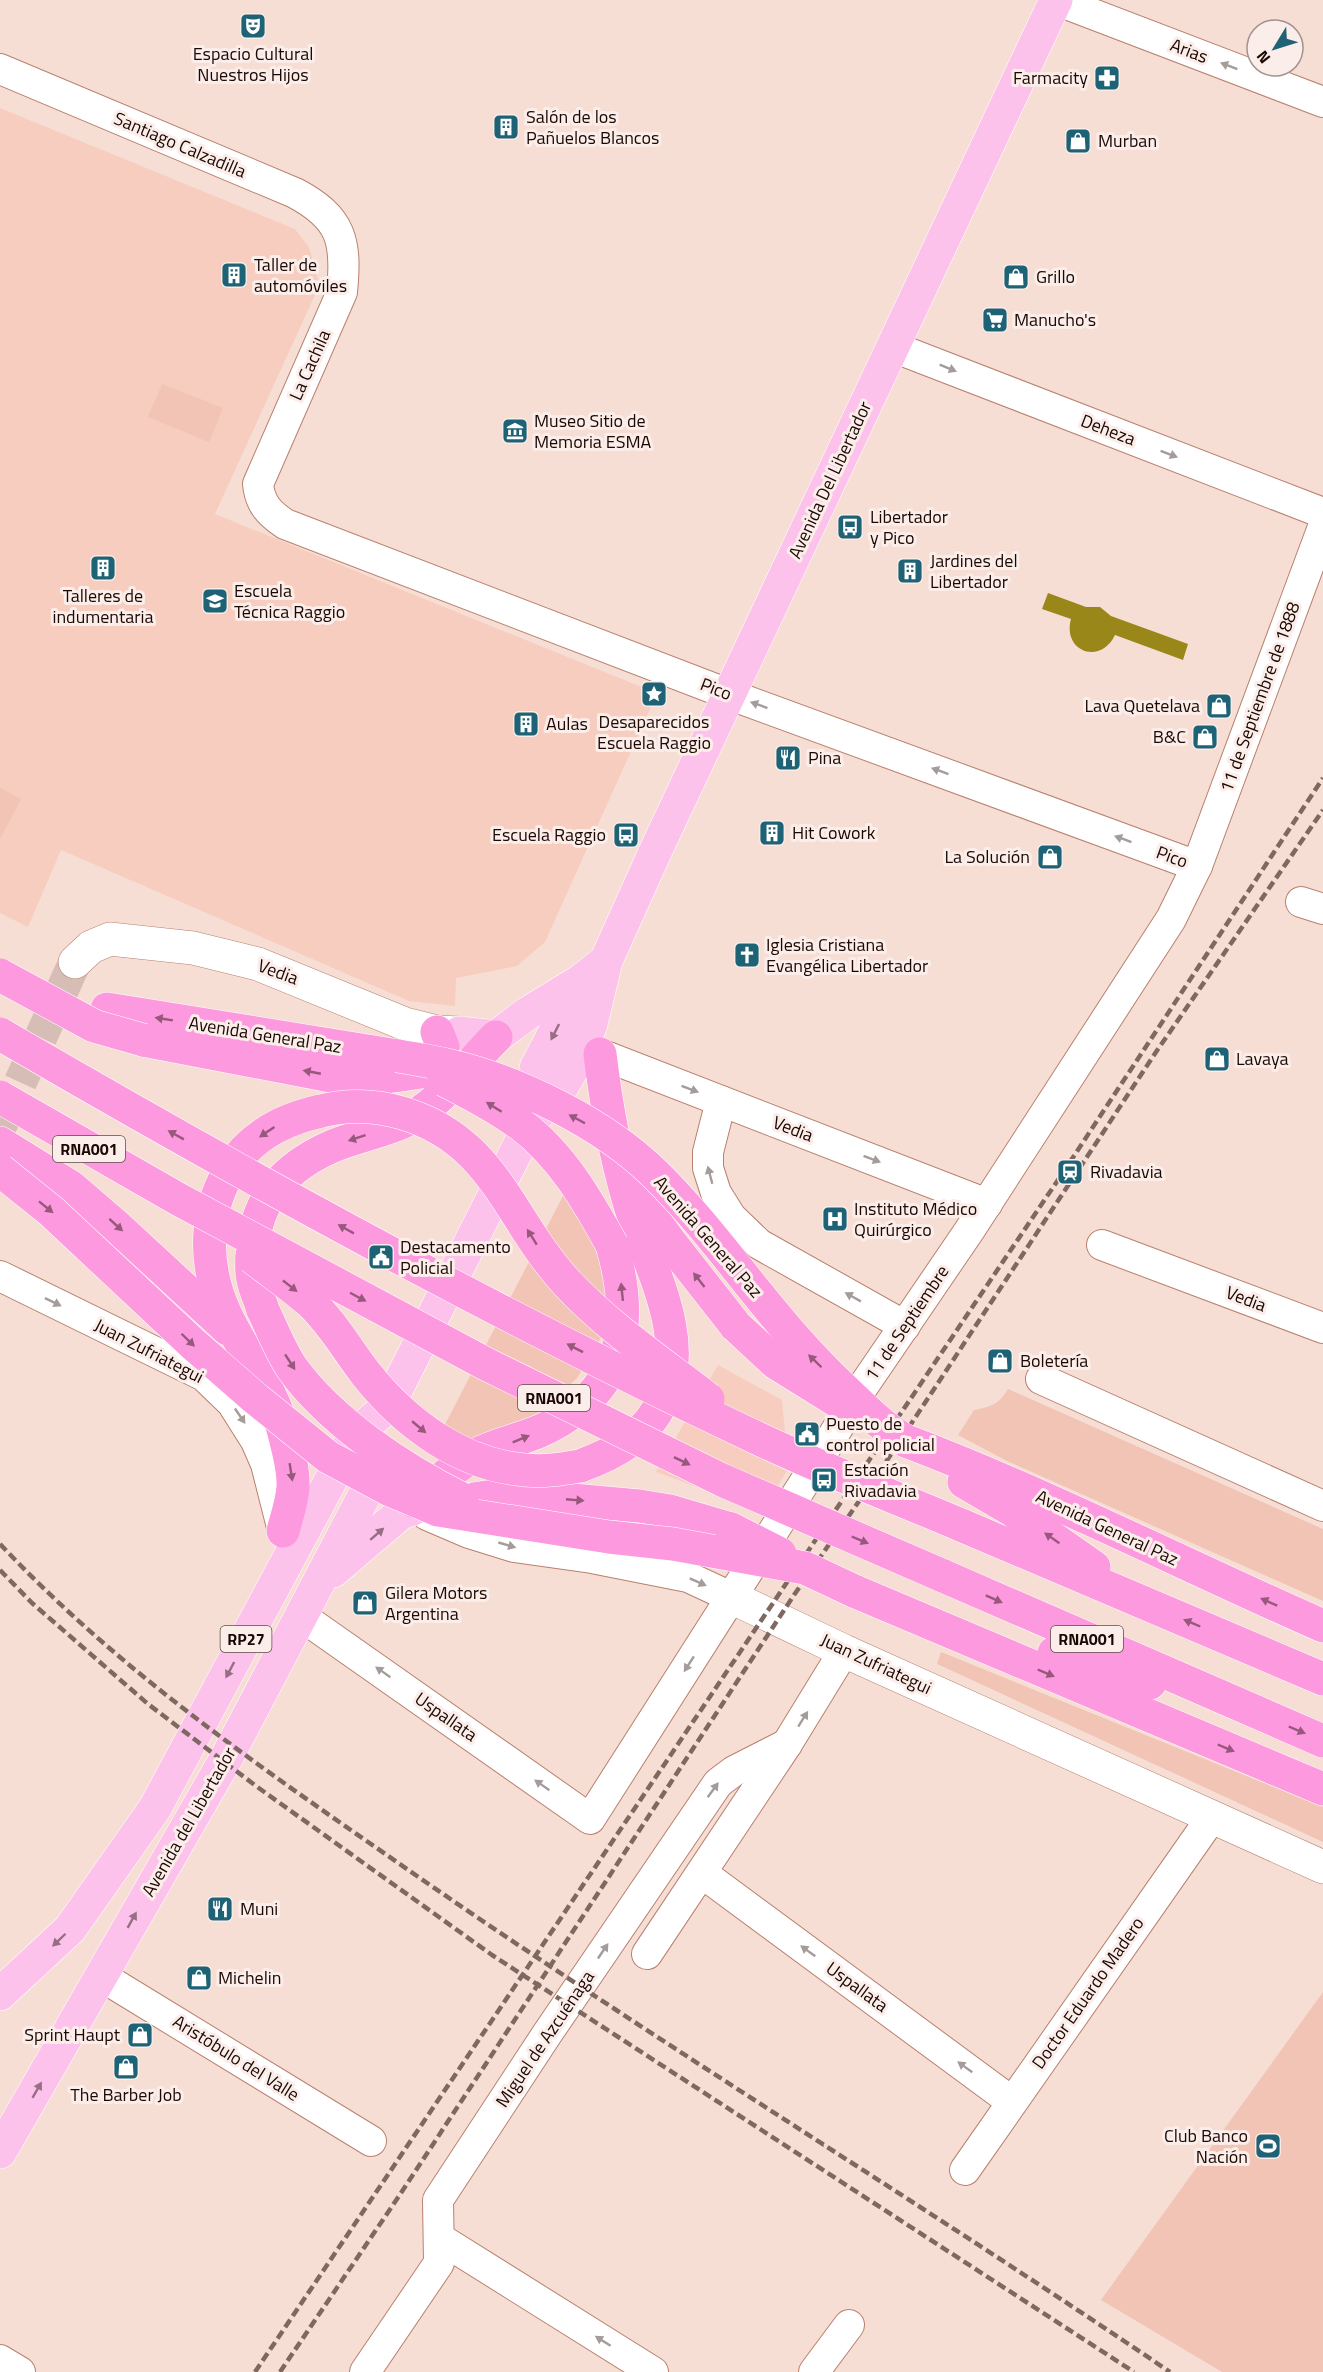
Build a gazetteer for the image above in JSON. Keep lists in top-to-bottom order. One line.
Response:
{"streets":{"highway":["Avenida General Paz","RNA001"],"main road":["Avenida Del Libertador","RP27","Avenida del Libertador"],"street":["Arias","Santiago Calzadilla","La Cachila","Deheza","Pico","11 de Septiembre de 1888","Vedia","11 de Septiembre","Juan Zufriategui","Uspallata","Doctor Eduardo Madero","Miguel de Azcuénaga","Aristóbulo del Valle"]},"crossings":[["Arias","Avenida Del Libertador"],["Santiago Calzadilla","La Cachila"],["La Cachila","Pico"],["Deheza","Avenida Del Libertador"],["Avenida Del Libertador","Pico"],["Avenida Del Libertador","Vedia"],["Avenida Del Libertador","Avenida del Libertador"],["Pico","11 de Septiembre de 1888"],["Pico","11 de Septiembre"],["11 de Septiembre de 1888","11 de Septiembre"],["Vedia","Avenida General Paz"],["Vedia","11 de Septiembre"],["Avenida General Paz","11 de Septiembre"],["11 de Septiembre","Juan Zufriategui"],["11 de Septiembre","Uspallata"],["Juan Zufriategui","Uspallata"],["Juan Zufriategui","Doctor Eduardo Madero"],["Uspallata","Avenida del Libertador"],["Uspallata","Doctor Eduardo Madero"],["Avenida del Libertador","Aristóbulo del Valle"]],"one_way":["Arias","Deheza","Pico","Vedia","Juan Zufriategui"],"places":{"theatre":["Espacio Cultural Nuestros Hijos"],"pharmacy":["Farmacity"],"building":["Salón de los Pañuelos Blancos","Taller de automóviles","Talleres de indumentaria","Jardines del Libertador","Aulas","Hit Cowork"],"shop":["Murban","Grillo","Lava Quetelava","B&C","La Solución","Lavaya","Boletería","Gilera Motors Argentina","Michelin","Sprint Haupt","The Barber Job"],"supermarket":["Manucho's"],"museum":["Museo Sitio de Memoria ESMA"],"bus stop":["Libertador y Pico","Escuela Raggio","Estación Rivadavia"],"school or university":["Escuela Técnica Raggio"],"place":["Desaparecidos Escuela Raggio"],"restaurant":["Pina","Muni"],"church":["Iglesia Cristiana Evangélica Libertador"],"station":["Rivadavia"],"hospital":["Instituto Médico Quirúrgico"],"public building":["Destacamento Policial","Puesto de control policial"],"sports":["Club Banco Nación"]},"north":"bottom left"}
